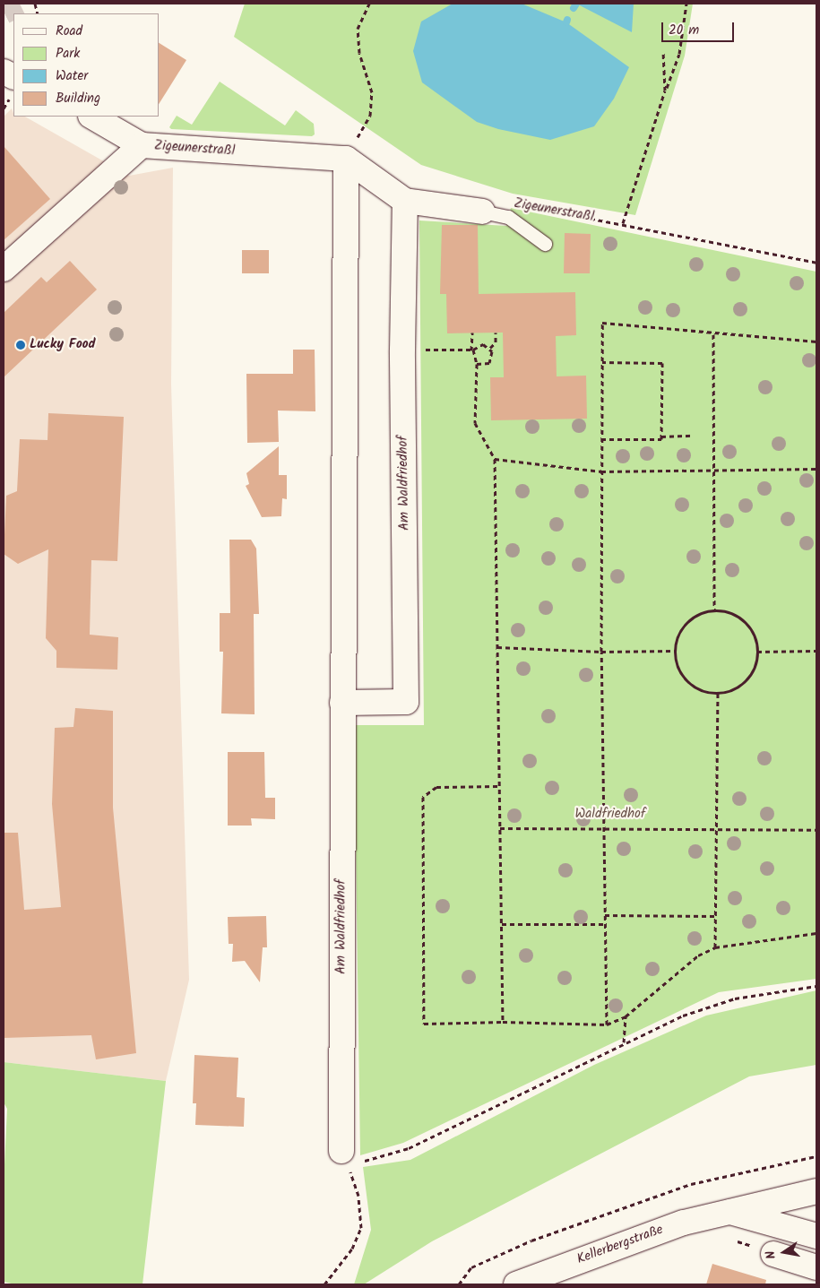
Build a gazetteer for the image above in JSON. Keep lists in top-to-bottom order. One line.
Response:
{"streets":{"street":["Zigeunerstraßl","Am Waldfriedhof","Kellerbergstraße"]},"crossings":[["Zigeunerstraßl","Am Waldfriedhof"]],"parks":["Waldfriedhof"],"places":["Lucky Food"],"legend":["Road","Park","Water","Building"],"scale_bar":"20 m","north":"left"}
